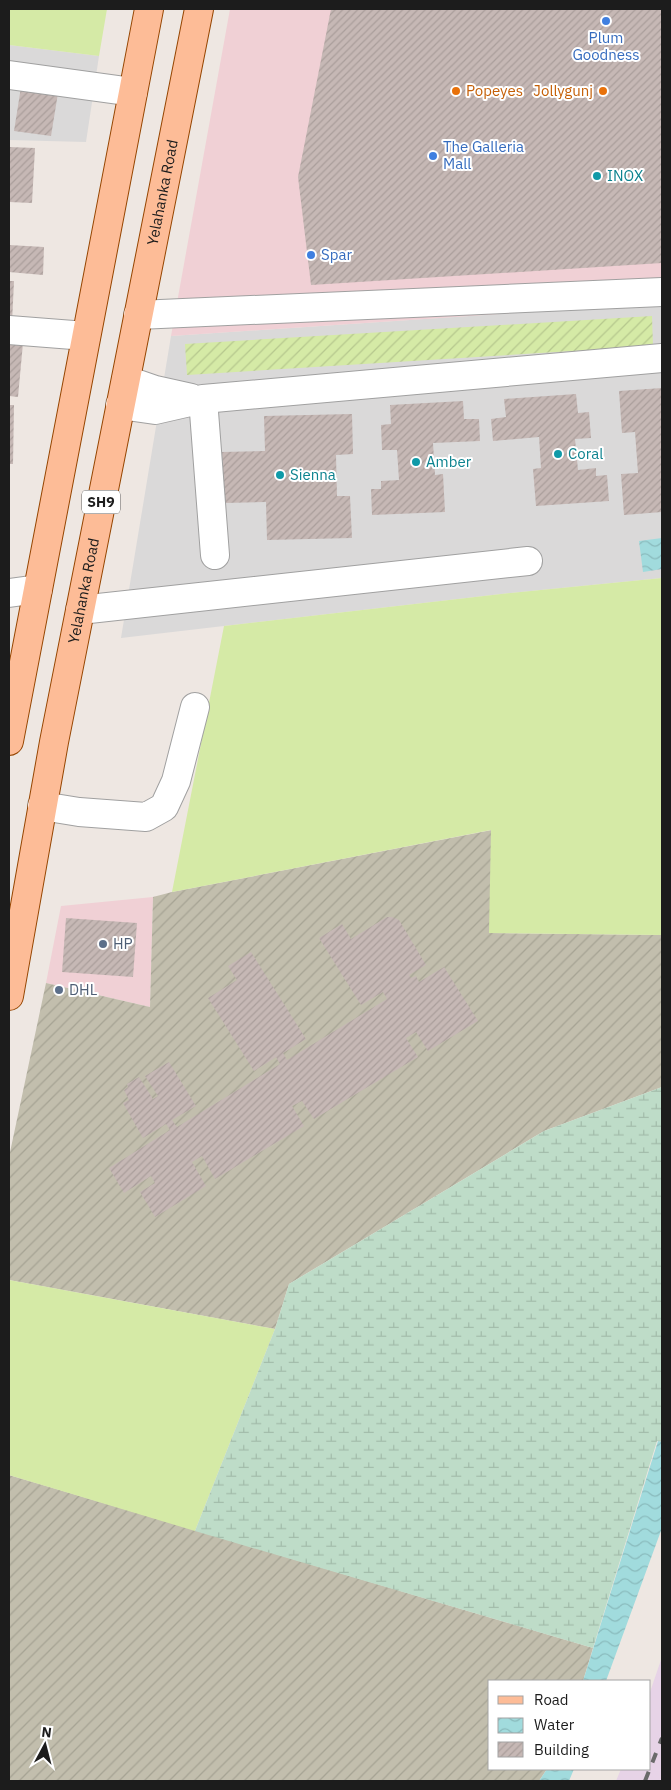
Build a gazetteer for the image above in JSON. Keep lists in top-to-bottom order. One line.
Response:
{"streets":{"main road":["Yelahanka Road","SH9"]},"places":["Plum Goodness","Popeyes","Jollygunj","The Galleria Mall","INOX","Spar","Coral","Amber","Sienna","HP","DHL"],"legend":["Road","Water","Building"],"north":"top"}
